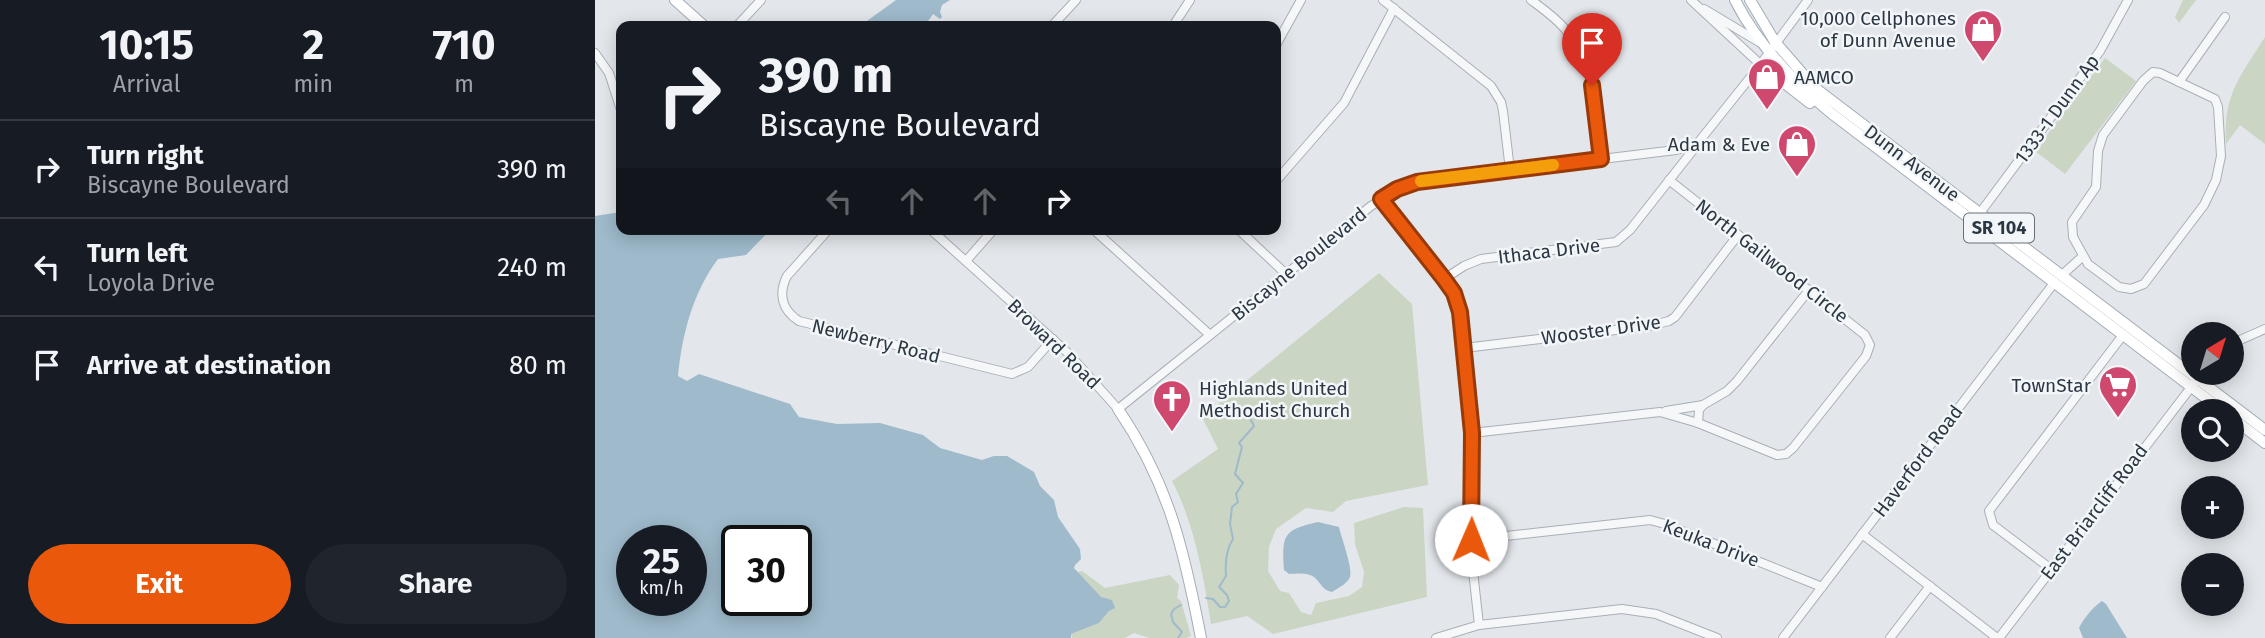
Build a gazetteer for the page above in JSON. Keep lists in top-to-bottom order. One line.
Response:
{"streets":{"main road":["Dunn Avenue","SR 104","Broward Road"],"street":["1333-1 Dunn Ap","Ithaca Drive","North Gailwood Circle","Biscayne Boulevard","Wooster Drive","Newberry Road","Haverford Road","East Briarcliff Road","Keuka Drive"]},"crossings":[["1333-1 Dunn Ap","Dunn Avenue"],["Dunn Avenue","Haverford Road"],["Dunn Avenue","East Briarcliff Road"],["Ithaca Drive","North Gailwood Circle"],["Ithaca Drive","Biscayne Boulevard"],["North Gailwood Circle","Wooster Drive"],["Biscayne Boulevard","Broward Road"],["Newberry Road","Broward Road"],["Haverford Road","Keuka Drive"]],"places":{"shop":["10,000 Cellphones of Dunn Avenue","AAMCO","Adam & Eve"],"supermarket":["TownStar"],"church":["Highlands United Methodist Church"]},"north":"top right","page":{"eta":["10:15","Arrival","2","min","710","m"],"turn":["390 m","Biscayne Boulevard"],"list":[{"name":"Turn right","note":"Biscayne Boulevard","value":"390 m"},{"name":"Turn left","note":"Loyola Drive","value":"240 m"},{"name":"Arrive at destination","value":"80 m"}],"map_buttons":["+","−"],"speed":"25 km/h","limit":"30","buttons":["Exit","Share"]}}
